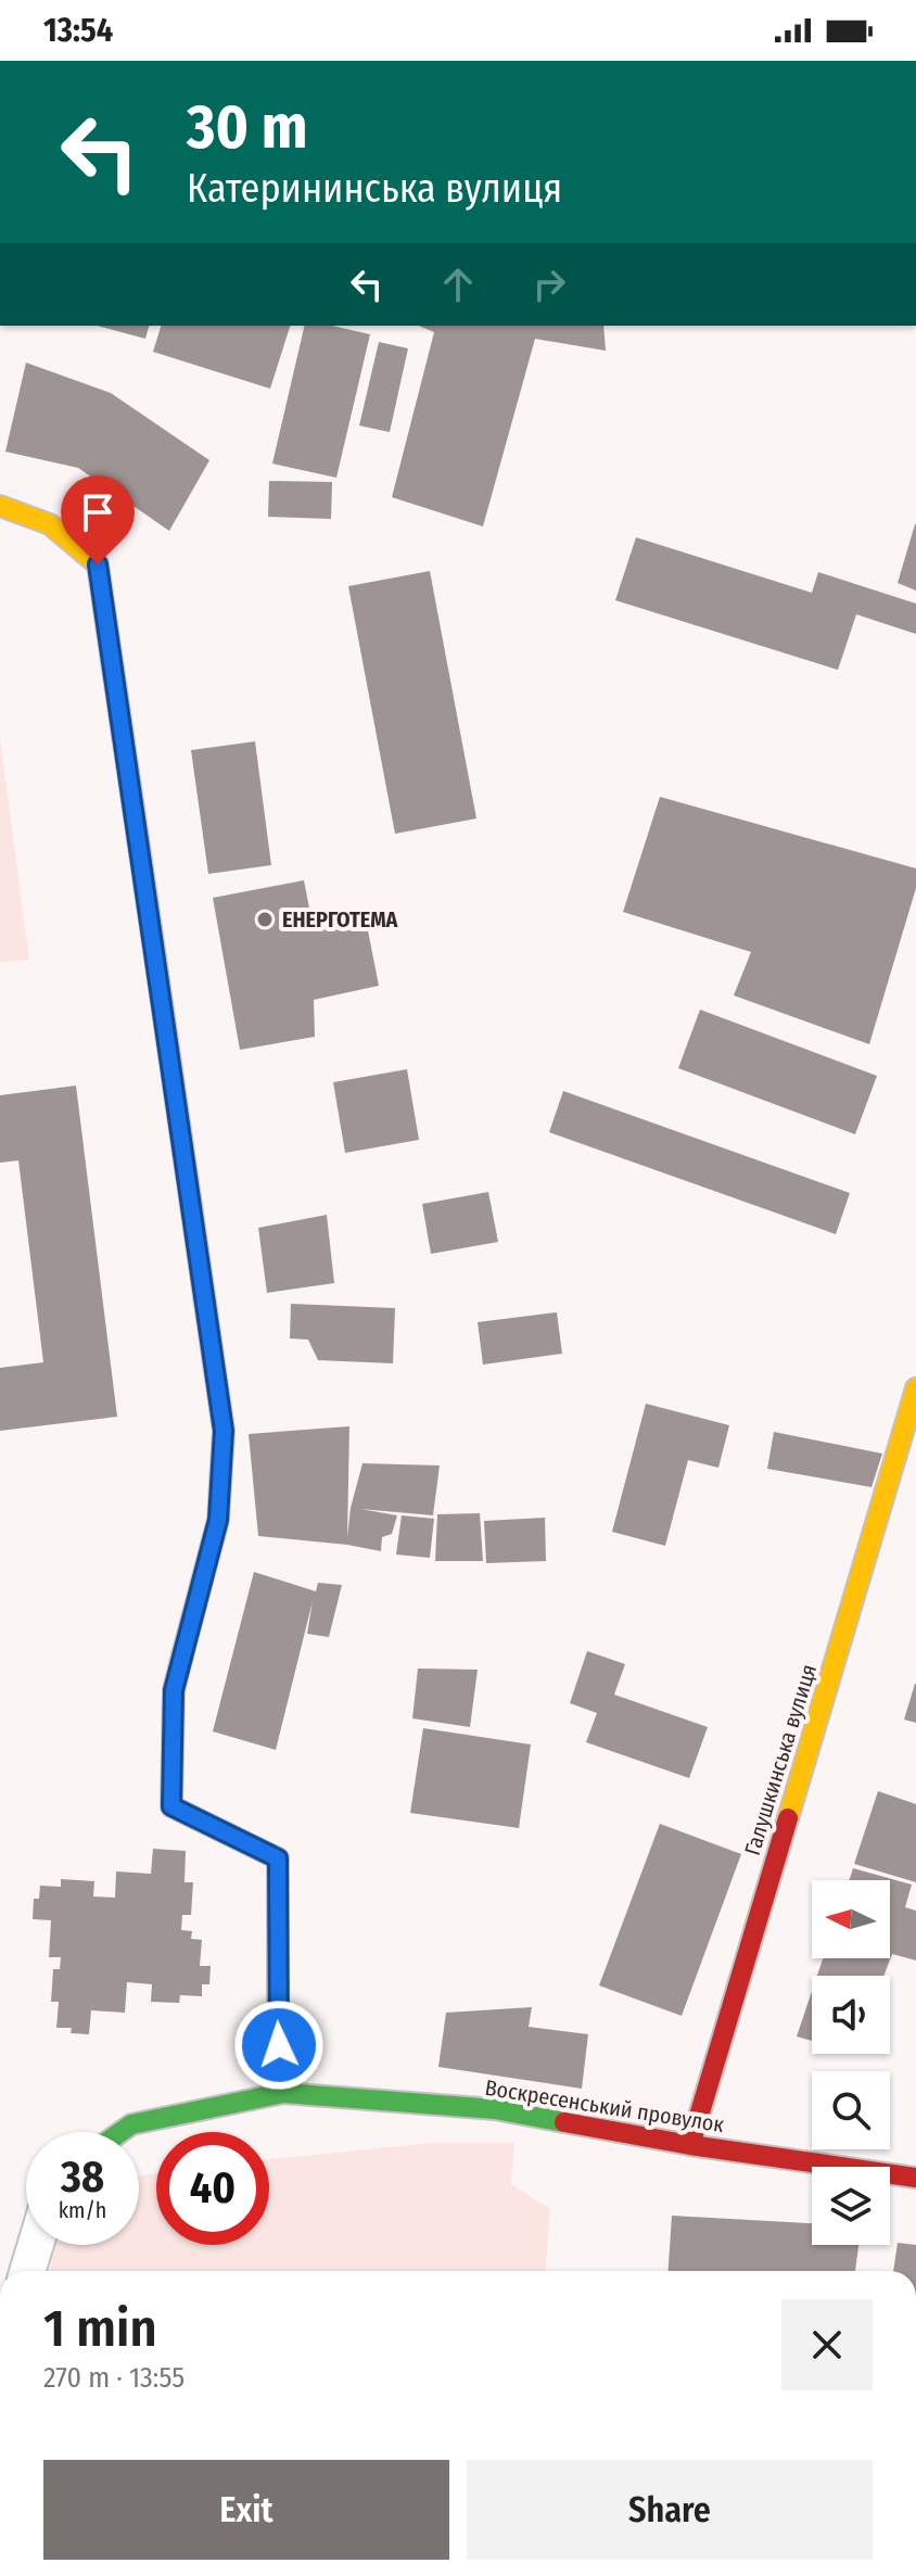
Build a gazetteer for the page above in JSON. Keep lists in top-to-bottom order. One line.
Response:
{"streets":{"street":["Галушкинська вулиця","Воскресенський провулок"]},"crossings":[["Галушкинська вулиця","Воскресенський провулок"]],"places":["ЕНЕРГОТЕМА"],"north":"left","page":{"status":"13:54","turn":["30 m","Катерининська вулиця"],"speed":"38 km/h","limit":"40","heading":["1 min","270 m · 13:55"],"buttons":["Exit","Share"]}}
